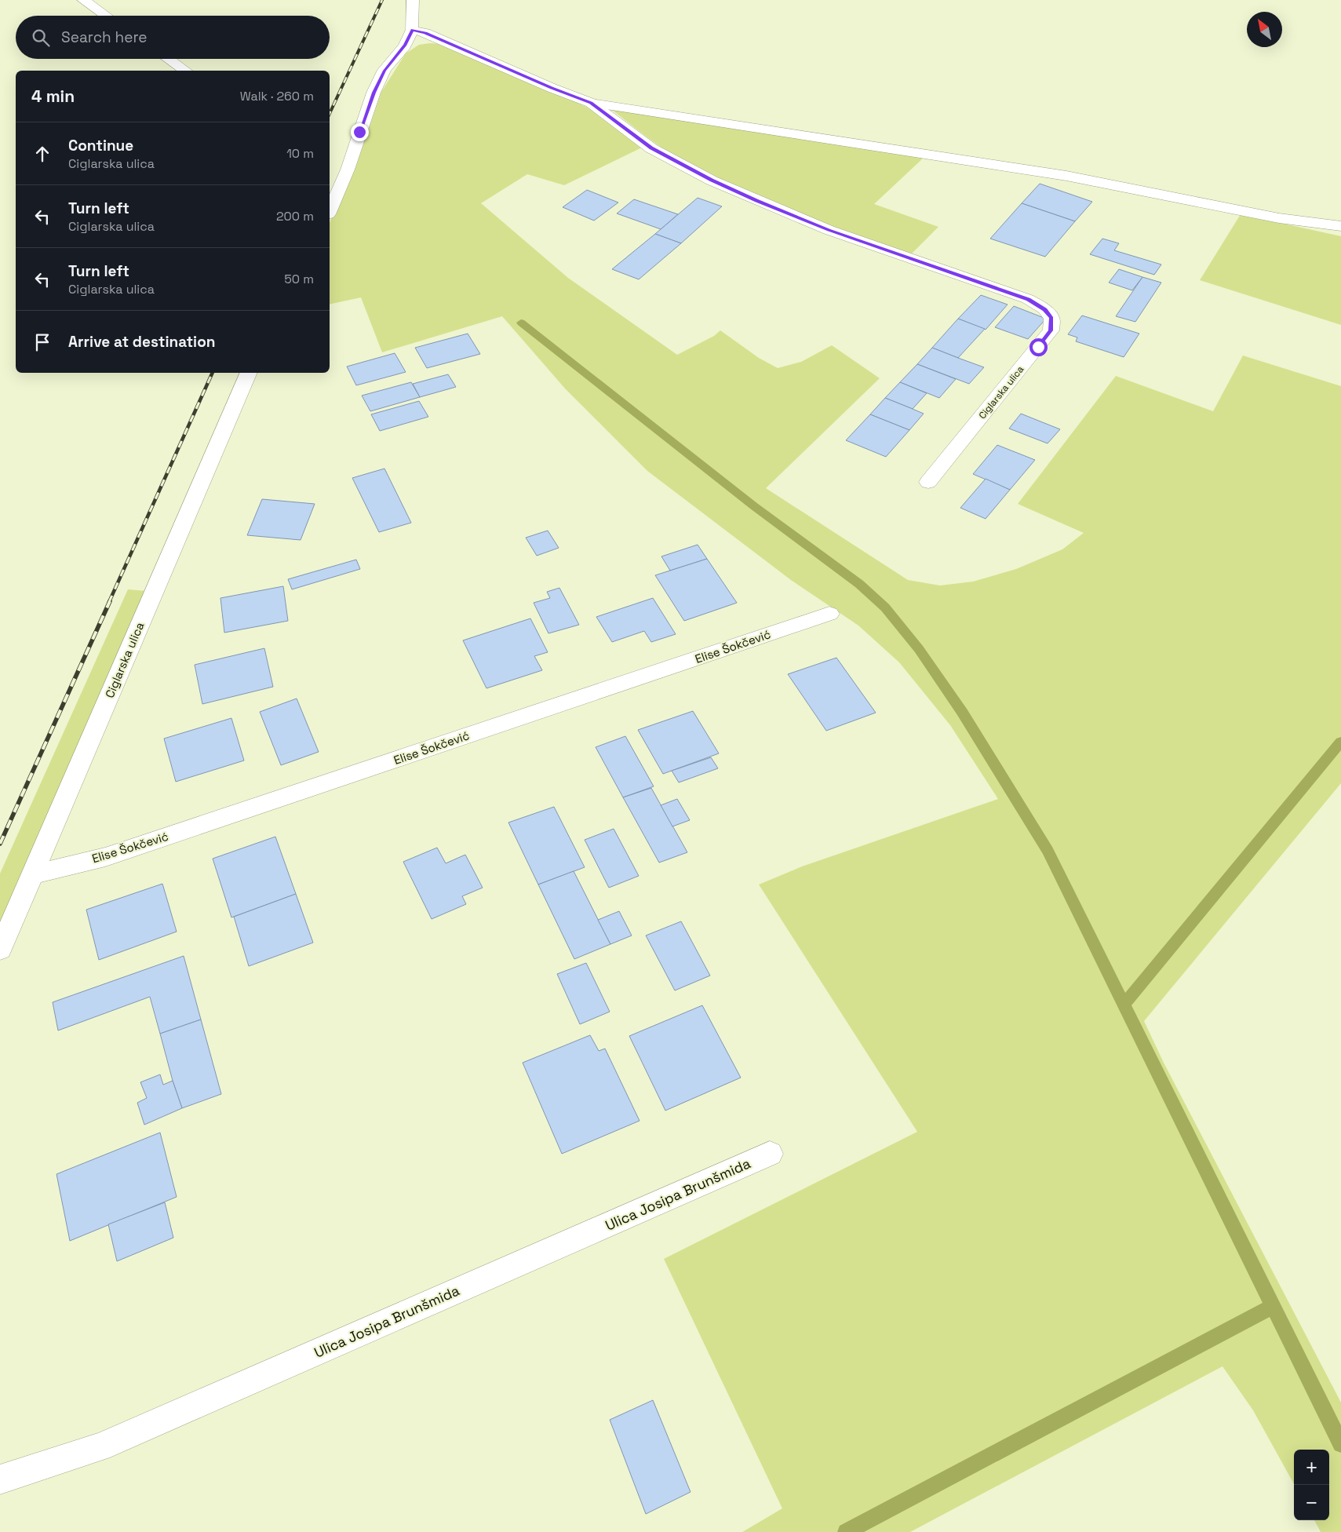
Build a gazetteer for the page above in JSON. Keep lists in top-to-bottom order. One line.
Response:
{"streets":{"street":["Ciglarska ulica","Elise Šokčević","Ulica Josipa Brunšmida"]},"crossings":[["Ciglarska ulica","Elise Šokčević"]],"north":"top left","page":{"search":"Search here","heading":["4 min","Walk · 260 m"],"list":[["Continue","Ciglarska ulica","10 m"],["Turn left","Ciglarska ulica","200 m"],["Turn left","Ciglarska ulica","50 m"],"Arrive at destination"],"map_buttons":["+","−"]}}
